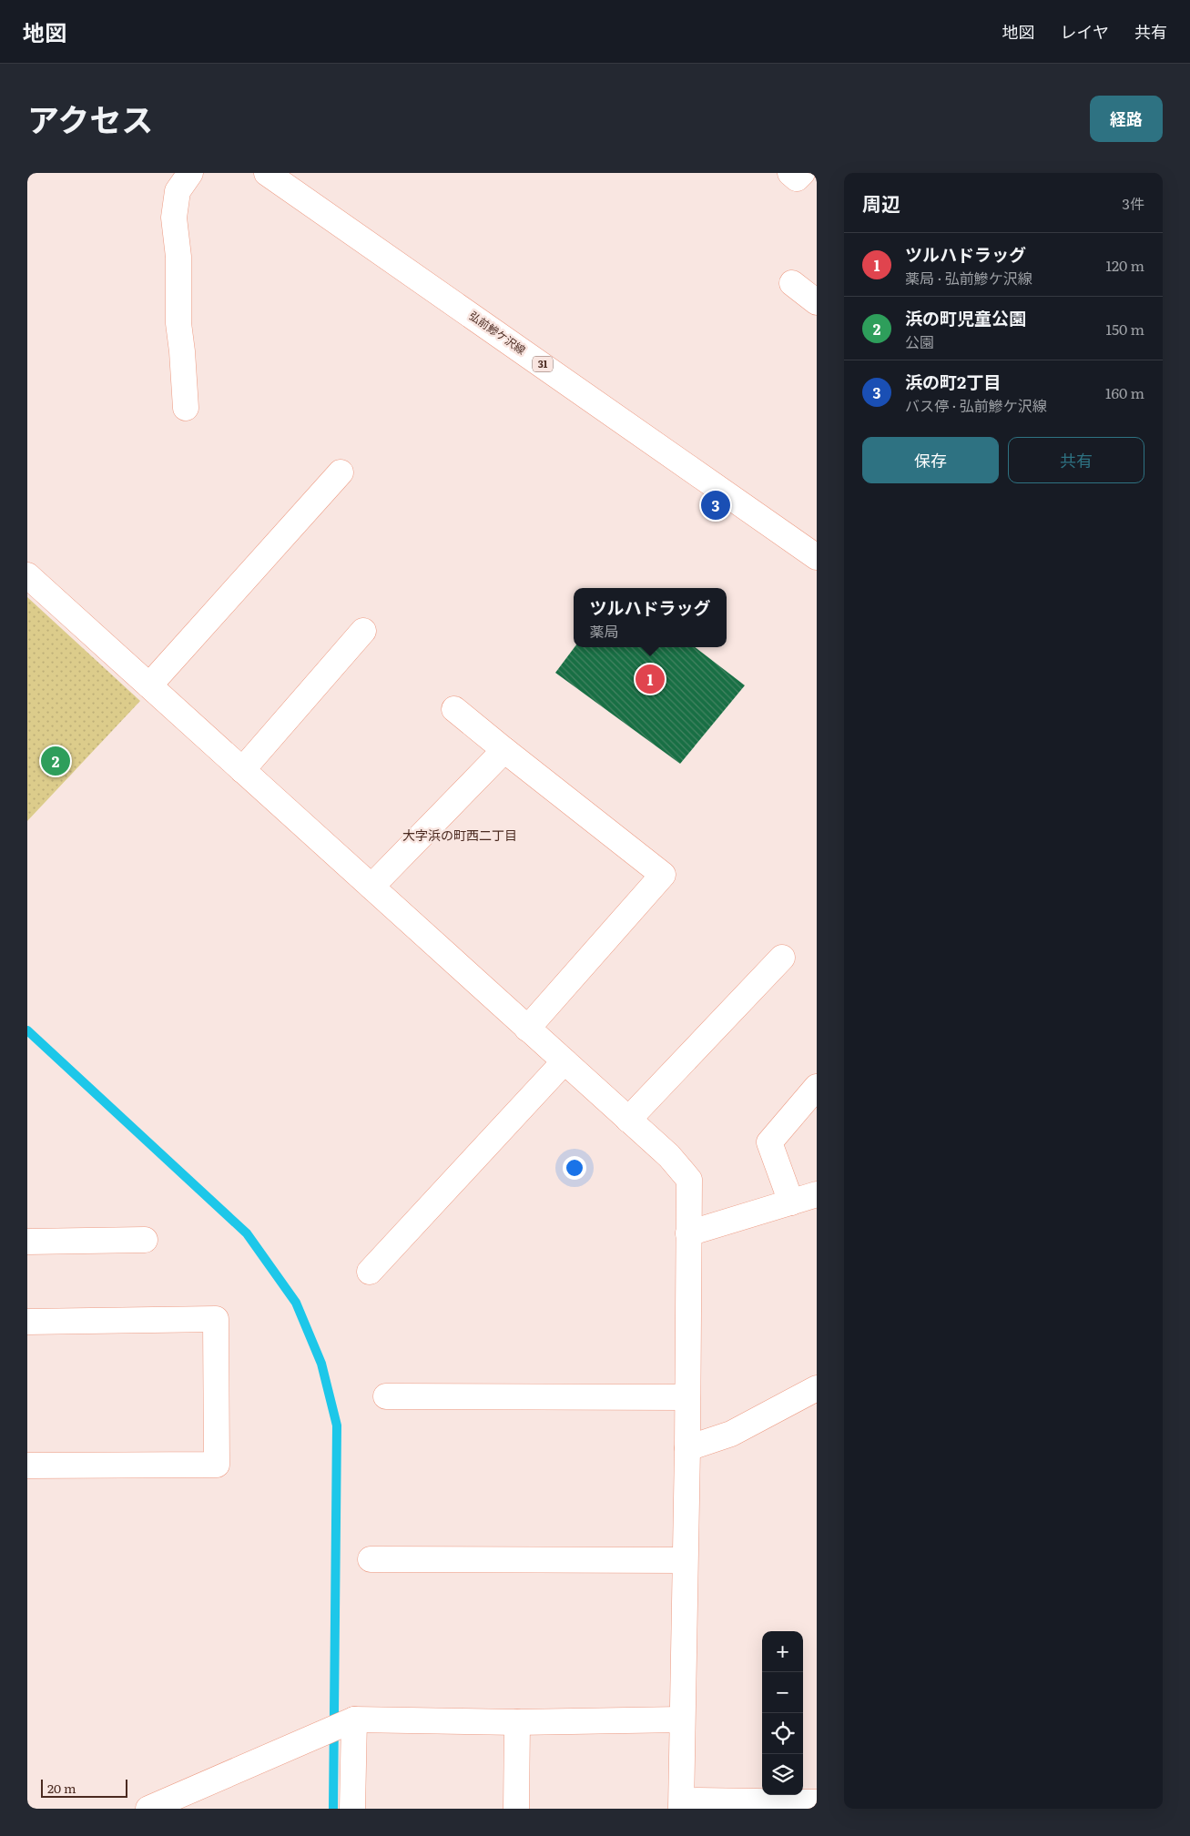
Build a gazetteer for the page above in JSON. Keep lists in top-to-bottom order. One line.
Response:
{"streets":{"street":["弘前鰺ケ沢線","31"]},"districts":["大字浜の町西二丁目"],"scale_bar":"20 m","page":{"header":"地図","nav":["地図","レイヤ","共有"],"title":"アクセス","buttons":["経路",["保存","共有"]],"heading":["周辺","3件"],"list":[{"mark":"1","name":"ツルハドラッグ","note":"薬局 · 弘前鰺ケ沢線","value":"120 m"},{"mark":"2","name":"浜の町児童公園","note":"公園","value":"150 m"},{"mark":"3","name":"浜の町2丁目","note":"バス停 · 弘前鰺ケ沢線","value":"160 m"}],"pins":["3","1","2"],"popup":["ツルハドラッグ","薬局"],"map_buttons":["+","−"],"scale":"20 m"}}
